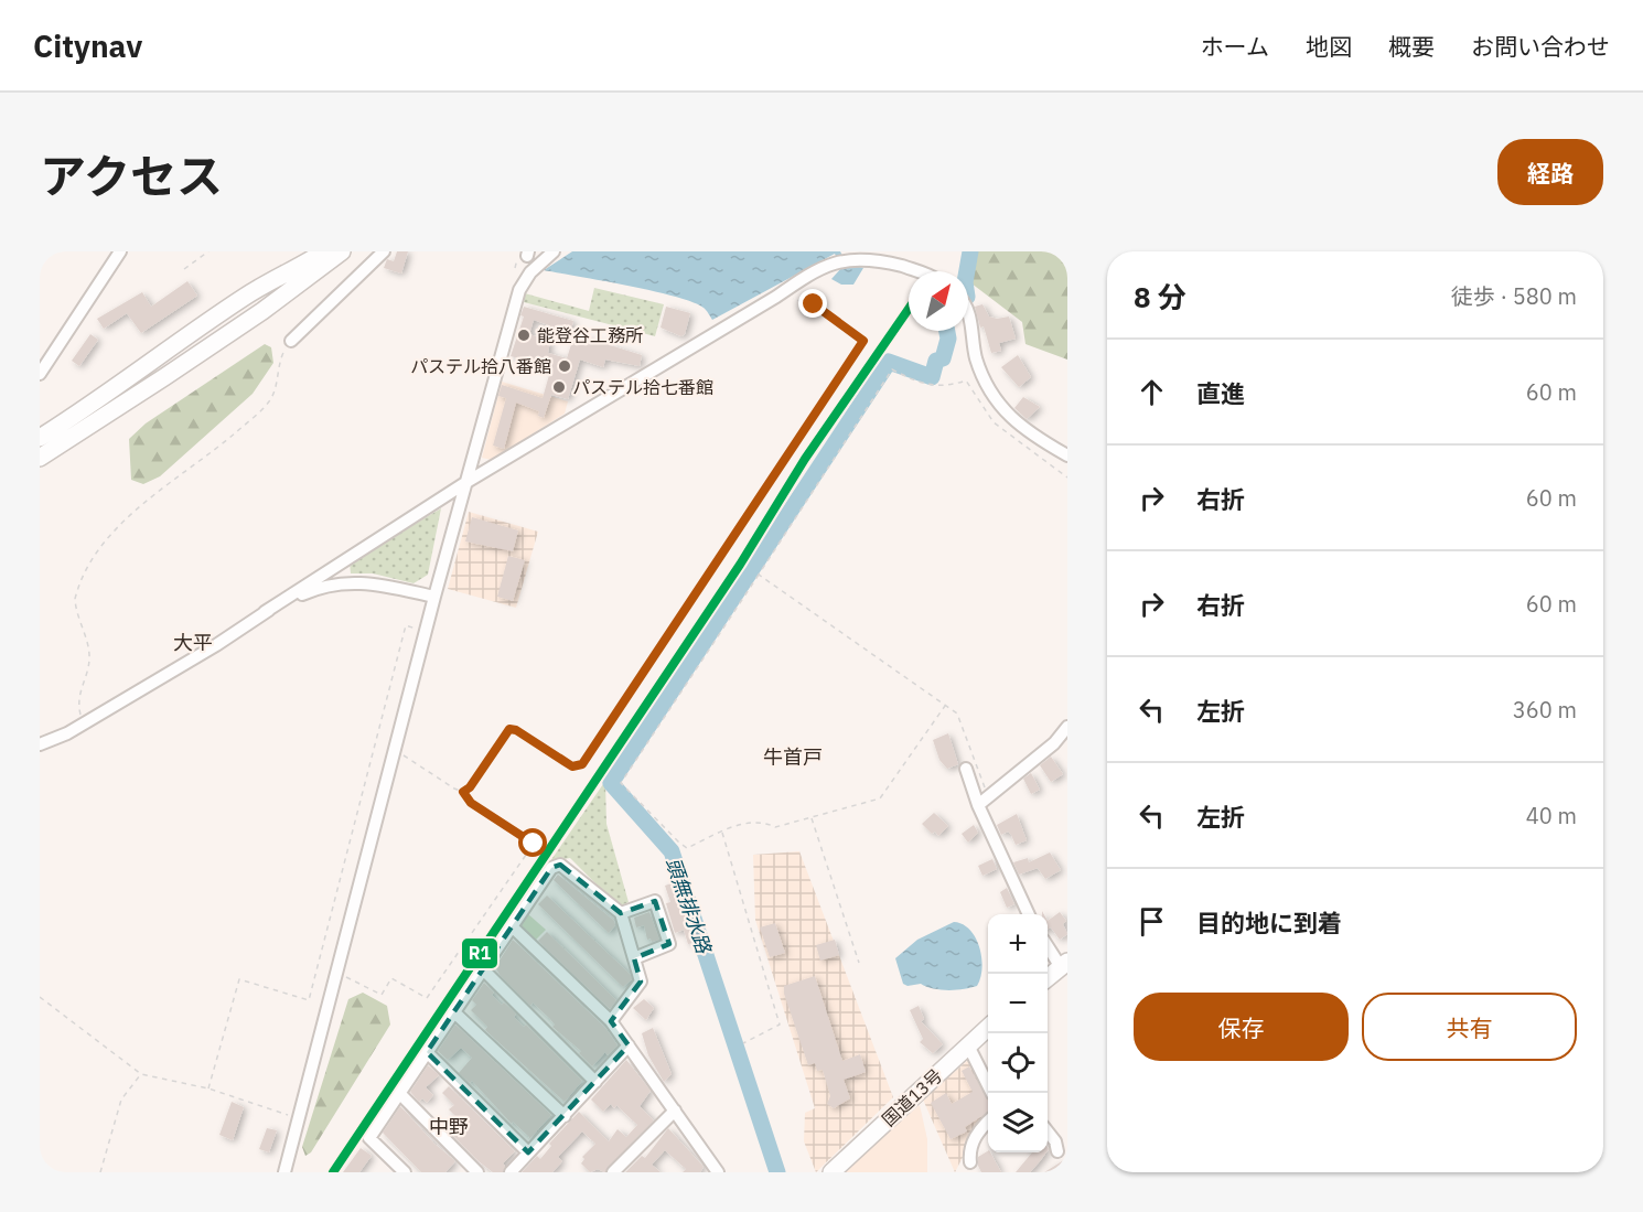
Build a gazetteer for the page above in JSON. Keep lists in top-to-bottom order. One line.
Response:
{"streets":{"highway":["国道13号"]},"districts":["大平","牛首戸","中野"],"water":["頭無排水路"],"places":["能登谷工務所","パステル拾八番館","パステル拾七番館"],"lines":["transit line R1"],"north":"top right","page":{"header":"Citynav","nav":["ホーム","地図","概要","お問い合わせ"],"title":"アクセス","buttons":["経路",["保存","共有"]],"heading":["8 分","徒歩 · 580 m"],"list":[["直進","60 m"],["右折","60 m"],["右折","60 m"],["左折","360 m"],["左折","40 m"],"目的地に到着"],"map_buttons":["+","−"]}}
